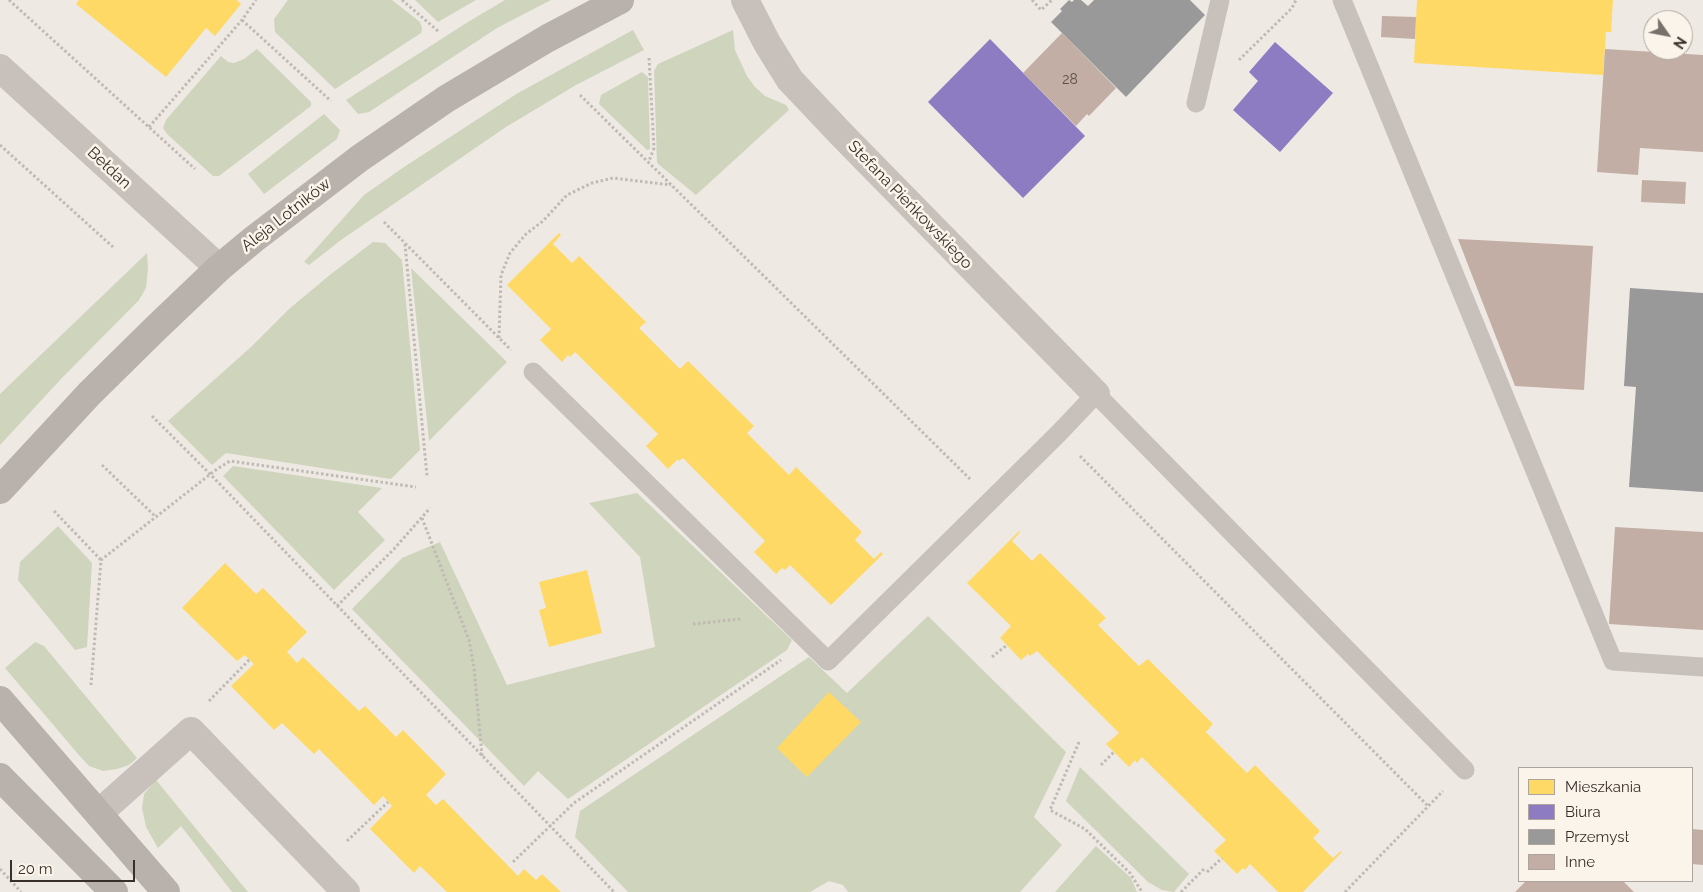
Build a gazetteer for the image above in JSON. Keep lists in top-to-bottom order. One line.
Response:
{"streets":{"street":["Bełdan","Stefana Pieńkowskiego","Aleja Lotników"]},"crossings":[["Bełdan","Aleja Lotników"]],"house_numbers":["28"],"legend":["Mieszkania","Biura","Przemysł","Inne"],"scale_bar":"20 m","north":"bottom right"}
